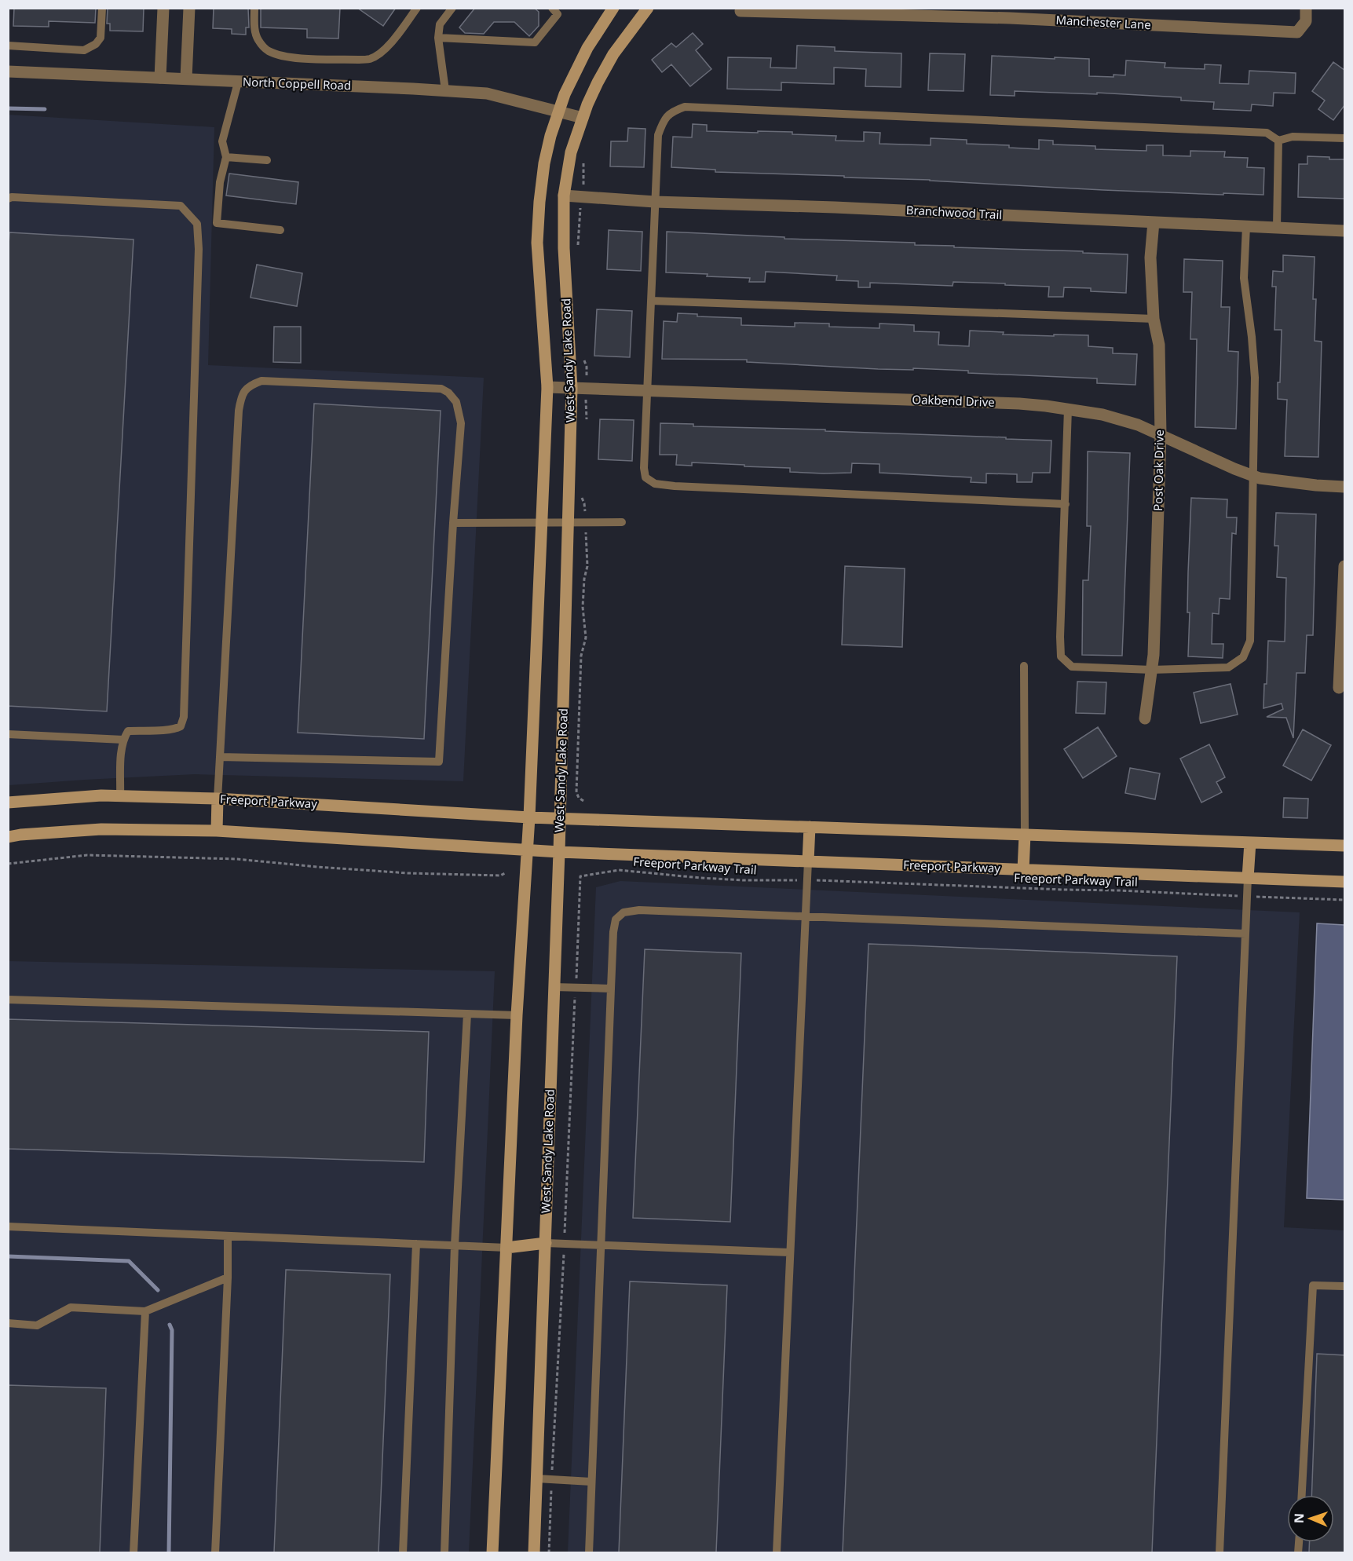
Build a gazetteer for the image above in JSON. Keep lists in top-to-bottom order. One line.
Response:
{"streets":{"main road":["West Sandy Lake Road","Freeport Parkway"],"street":["Manchester Lane","North Coppell Road","Branchwood Trail","Oakbend Drive","Post Oak Drive"],"path":["Freeport Parkway Trail"]},"crossings":[["North Coppell Road","West Sandy Lake Road"],["Branchwood Trail","West Sandy Lake Road"],["Branchwood Trail","Post Oak Drive"],["West Sandy Lake Road","Oakbend Drive"],["West Sandy Lake Road","Freeport Parkway"],["Oakbend Drive","Post Oak Drive"]],"north":"left"}
